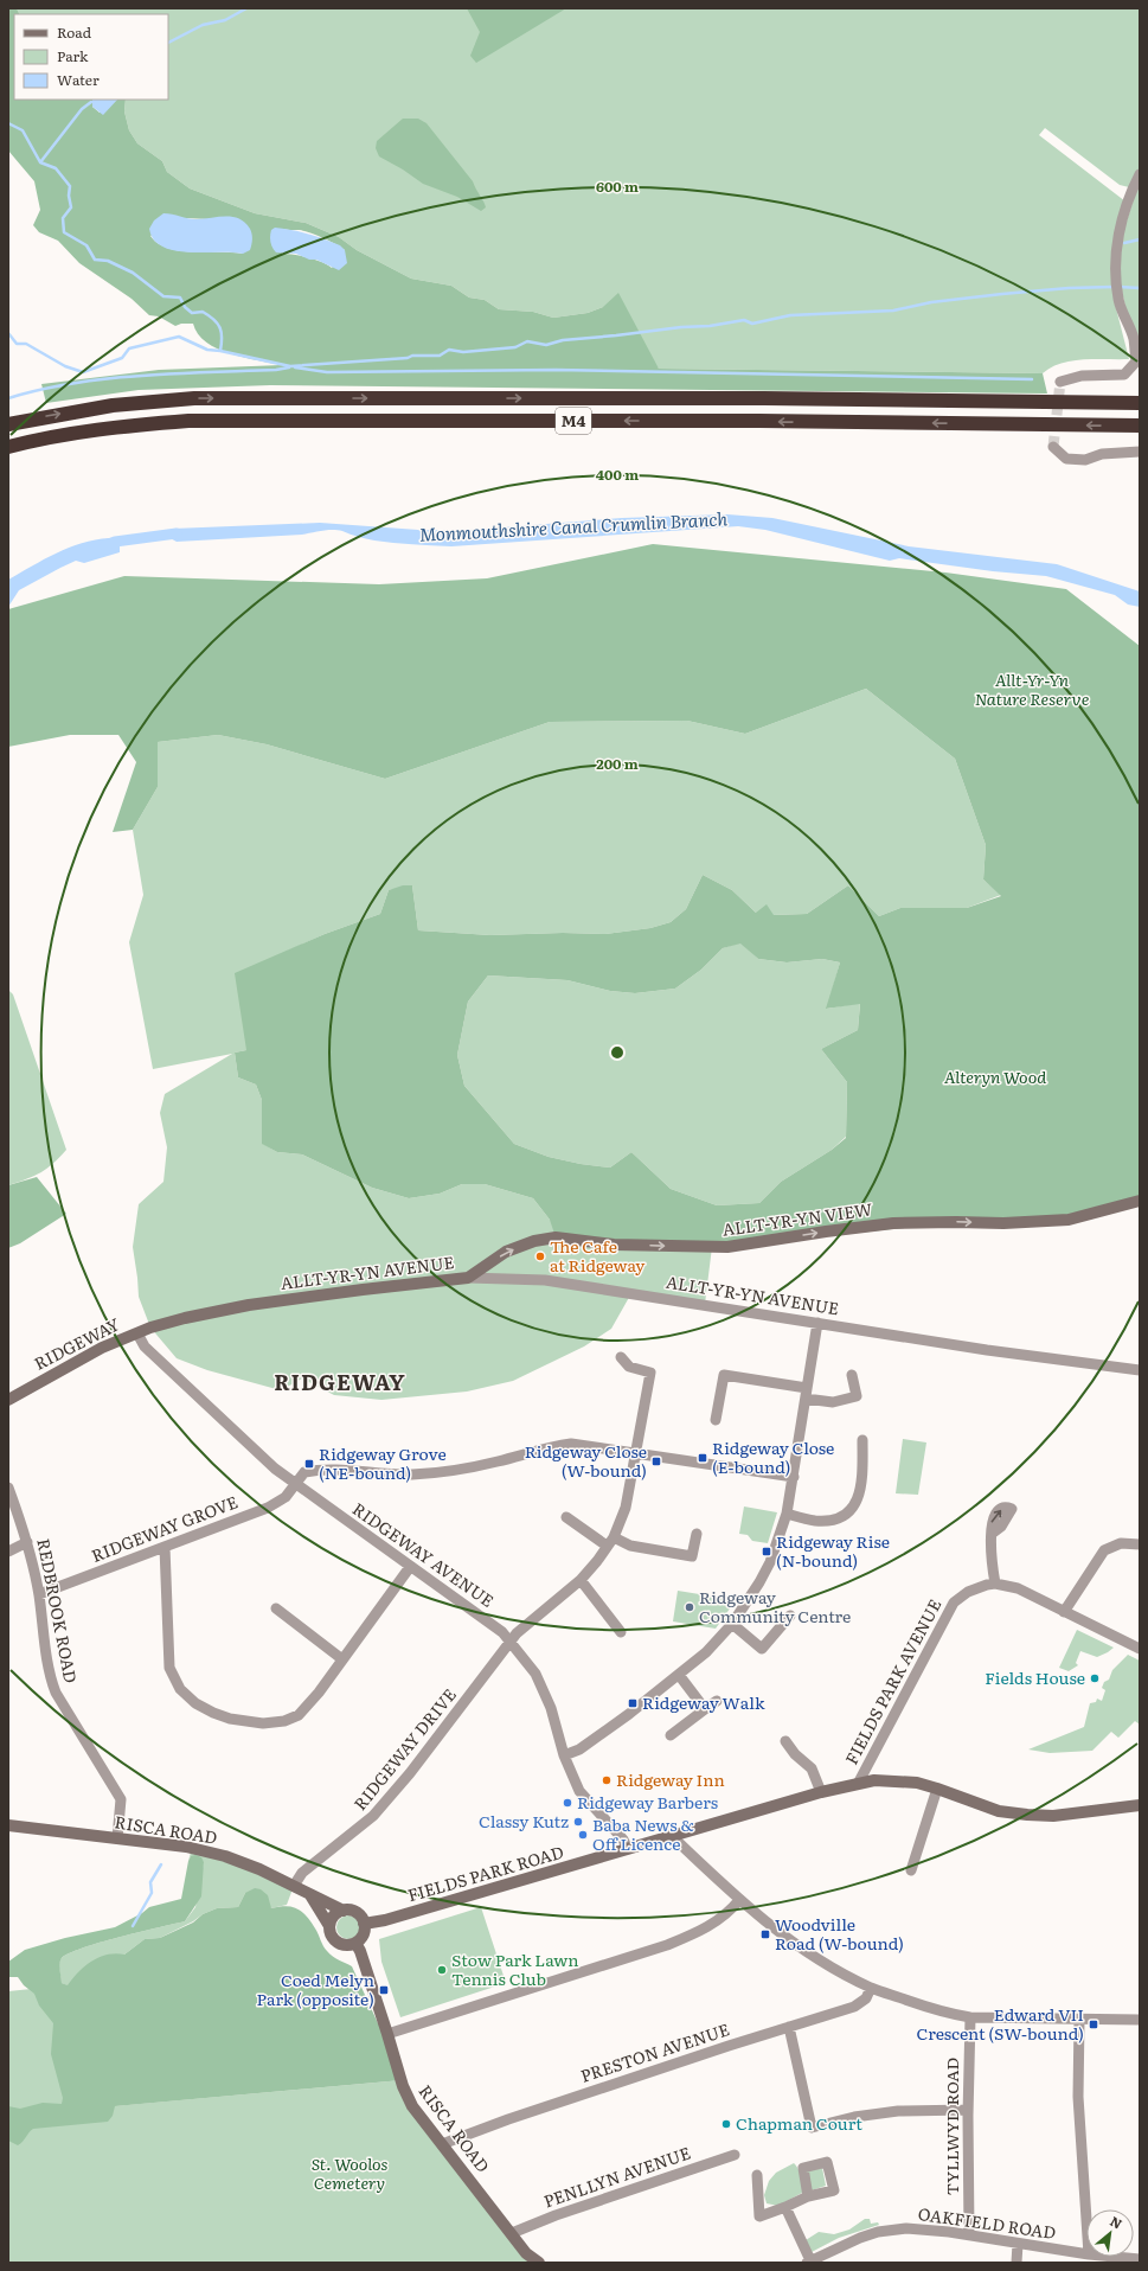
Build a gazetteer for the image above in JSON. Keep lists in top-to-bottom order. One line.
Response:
{"streets":{"highway":["M4"],"main road":["ALLT-YR-YN VIEW","ALLT-YR-YN AVENUE","RIDGEWAY","RISCA ROAD","FIELDS PARK ROAD"],"street":["RIDGEWAY GROVE","RIDGEWAY AVENUE","REDBROOK ROAD","FIELDS PARK AVENUE","RIDGEWAY DRIVE","PRESTON AVENUE","TYLLWYD ROAD","PENLLYN AVENUE","OAKFIELD ROAD"]},"crossings":[["ALLT-YR-YN VIEW","ALLT-YR-YN AVENUE"],["ALLT-YR-YN AVENUE","RIDGEWAY"],["ALLT-YR-YN AVENUE","RIDGEWAY AVENUE"],["RIDGEWAY","RIDGEWAY AVENUE"],["RIDGEWAY GROVE","RIDGEWAY AVENUE"],["RIDGEWAY GROVE","REDBROOK ROAD"],["RIDGEWAY GROVE","RIDGEWAY DRIVE"],["RIDGEWAY AVENUE","RIDGEWAY DRIVE"],["RIDGEWAY AVENUE","FIELDS PARK ROAD"],["REDBROOK ROAD","RISCA ROAD"],["FIELDS PARK AVENUE","FIELDS PARK ROAD"],["RIDGEWAY DRIVE","RISCA ROAD"],["RISCA ROAD","FIELDS PARK ROAD"],["RISCA ROAD","PRESTON AVENUE"],["RISCA ROAD","PENLLYN AVENUE"],["TYLLWYD ROAD","OAKFIELD ROAD"]],"one_way":["ALLT-YR-YN VIEW"],"districts":["RIDGEWAY"],"water":["Monmouthshire Canal Crumlin Branch"],"parks":["Allt-Yr-Yn Nature Reserve","Alteryn Wood","St. Woolos Cemetery"],"places":{"other":["The Cafe at Ridgeway","Ridgeway Community Centre","Fields House","Ridgeway Inn","Ridgeway Barbers","Classy Kutz","Baba News & Off Licence","Stow Park Lawn Tennis Club","Chapman Court"],"transit":["Ridgeway Close (E-bound)","Ridgeway Close (W-bound)","Ridgeway Grove (NE-bound)","Ridgeway Rise (N-bound)","Ridgeway Walk","Woodville Road (W-bound)","Coed Melyn Park (opposite)","Edward VII Crescent (SW-bound)"]},"legend":["Road","Park","Water"],"north":"top right","rings":["600 m","400 m","200 m"]}
